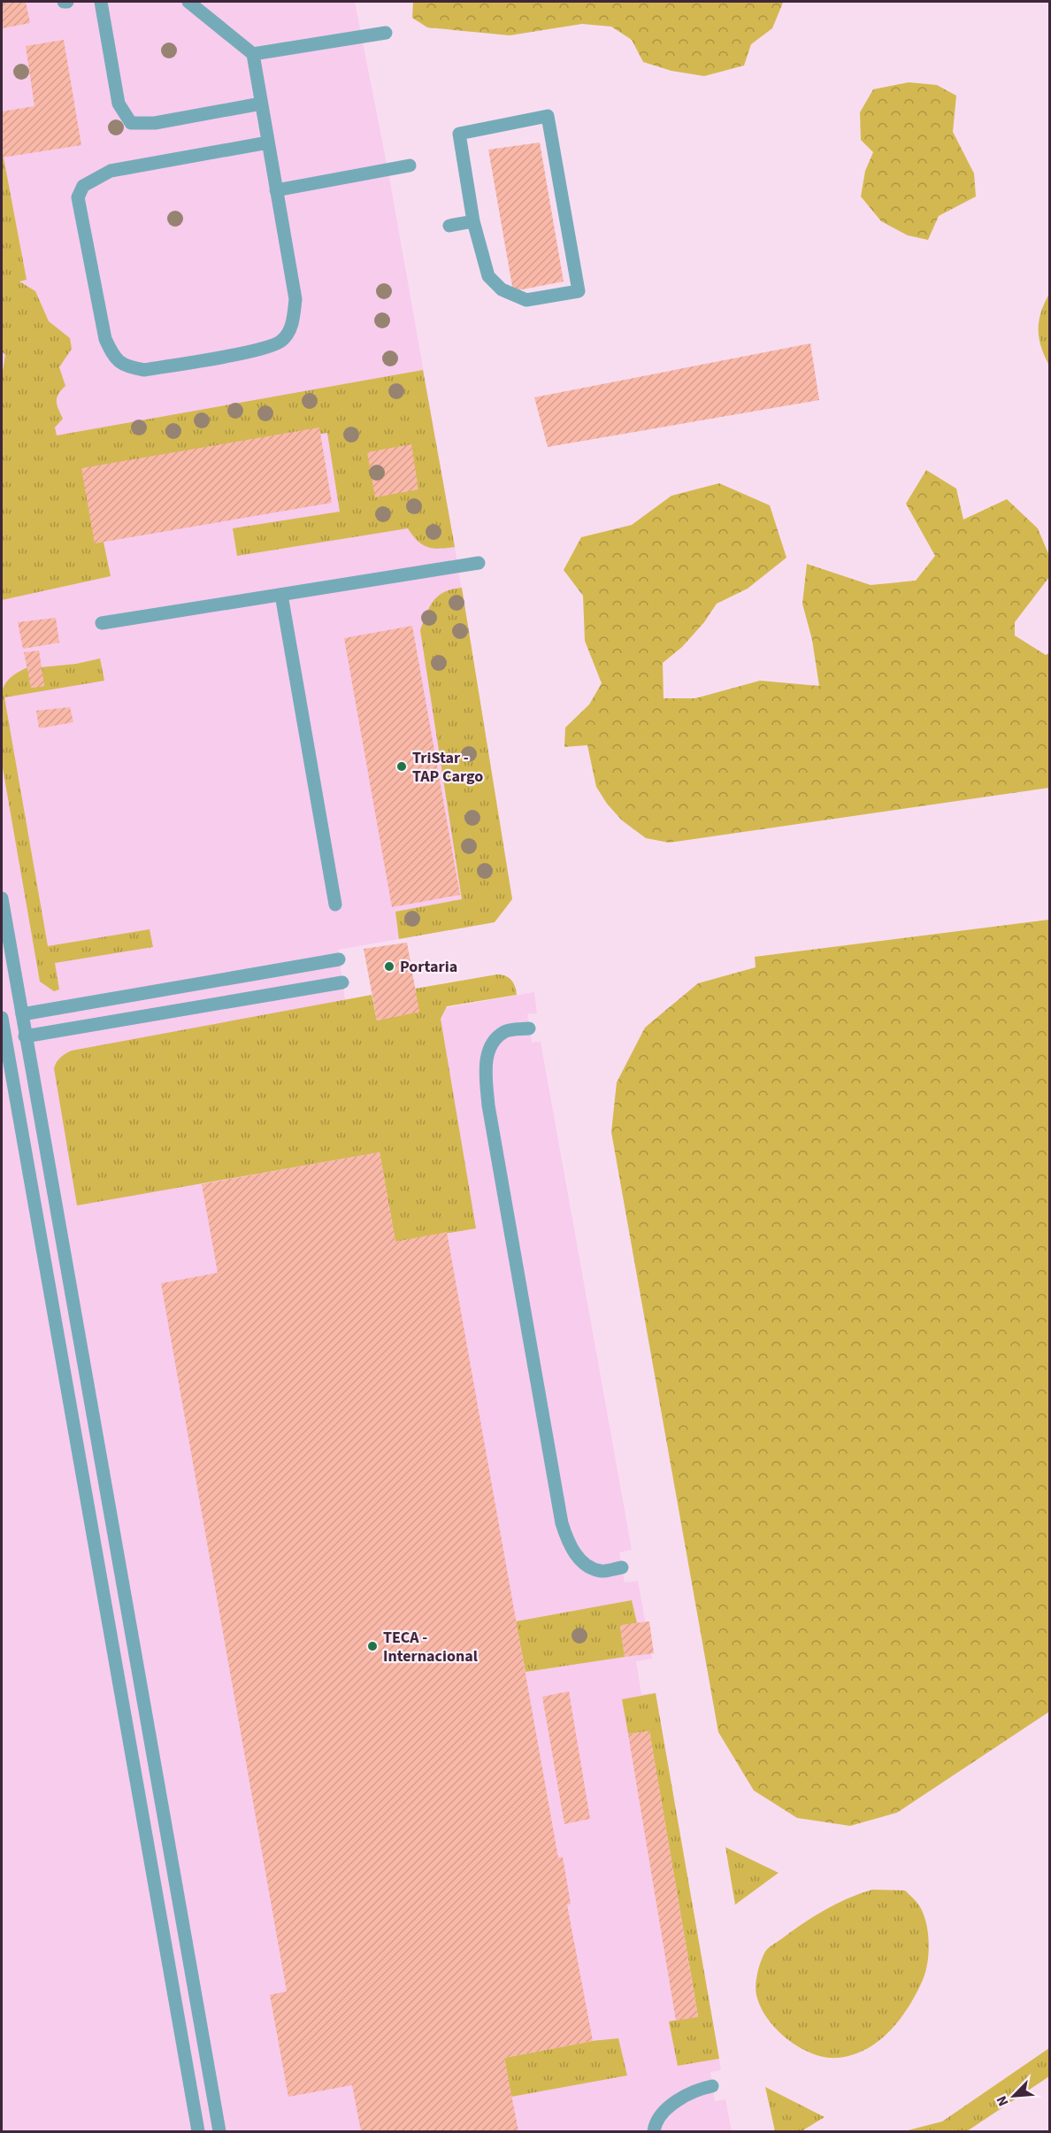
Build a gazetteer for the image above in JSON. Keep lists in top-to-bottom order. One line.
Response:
{"places":["TriStar - TAP Cargo","Portaria","TECA - Internacional"],"north":"bottom left"}
